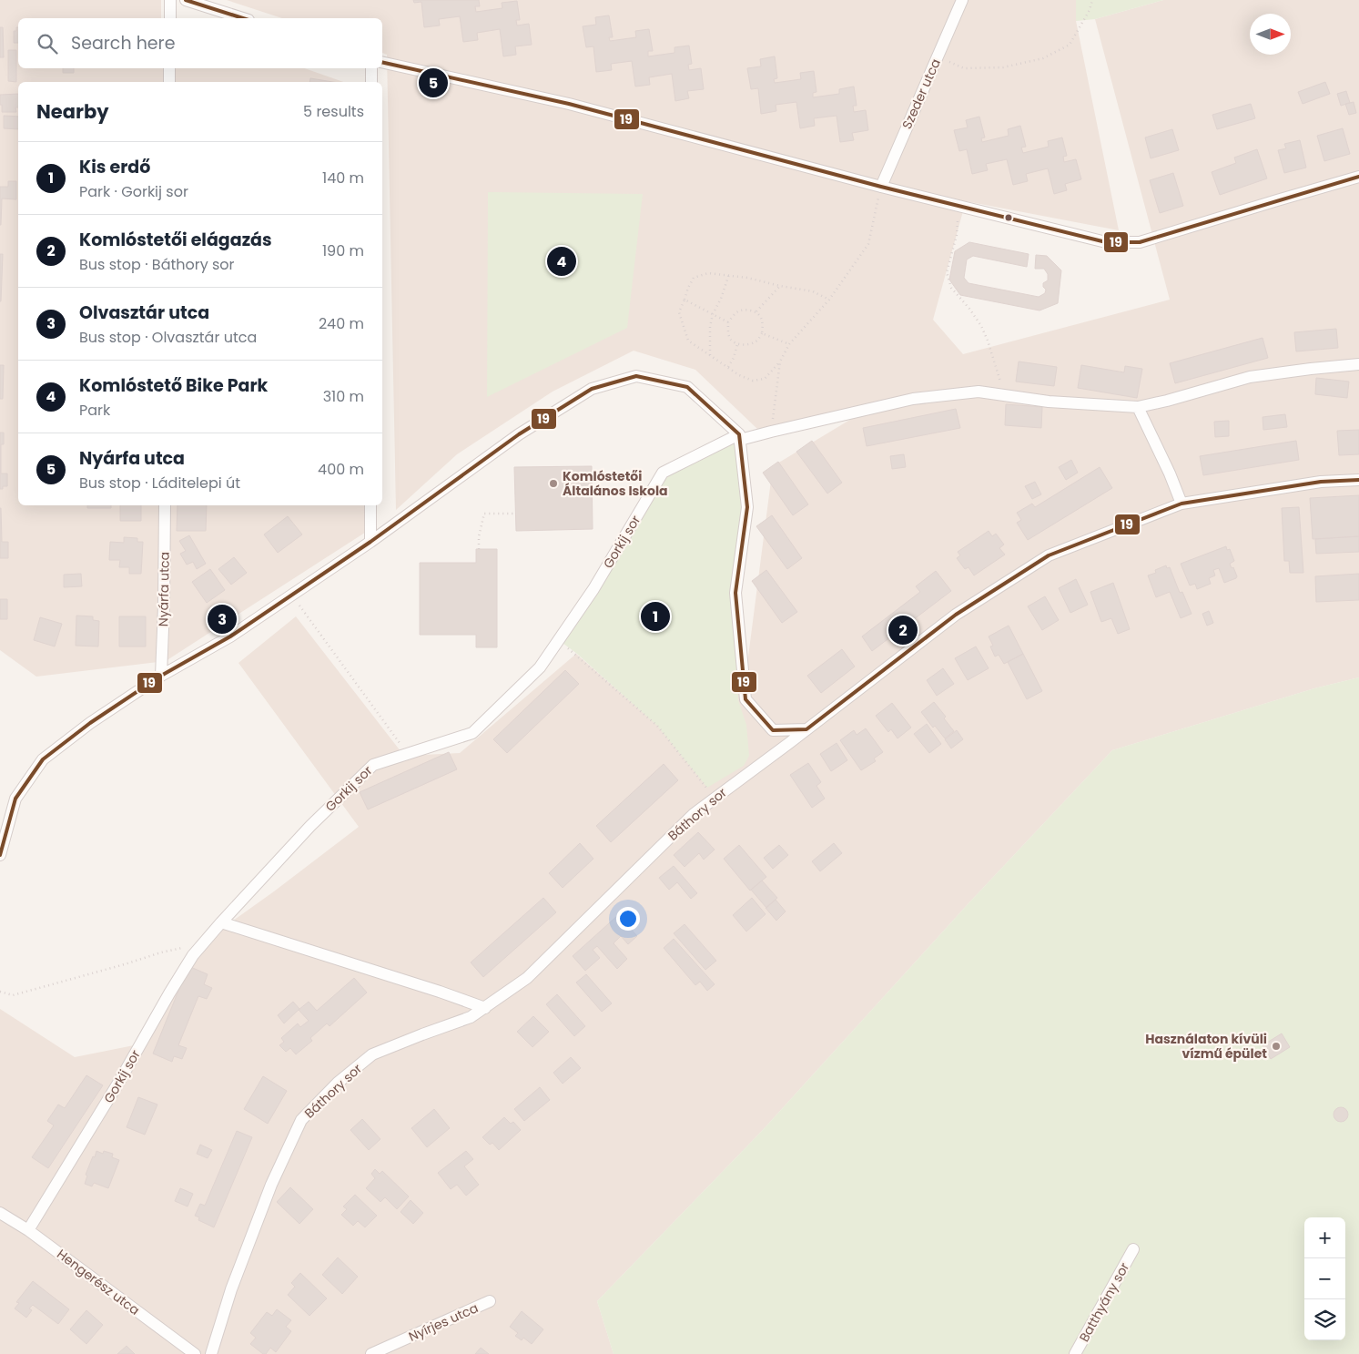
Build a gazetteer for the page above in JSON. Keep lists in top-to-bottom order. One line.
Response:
{"streets":{"street":["Szeder utca","Gorkij sor","Nyárfa utca","Báthory sor","Hengerész utca","Batthyány sor","Nyírjes utca"]},"crossings":[["Gorkij sor","Hengerész utca"]],"places":["Komlóstetői Általános Iskola","Használaton kívüli vízmű épület"],"lines":["transit line 19"],"north":"right","page":{"search":"Search here","pins":["5","4","1","3","2"],"heading":["Nearby","5 results"],"list":[{"mark":"1","name":"Kis erdő","note":"Park · Gorkij sor","value":"140 m"},{"mark":"2","name":"Komlóstetői elágazás","note":"Bus stop · Báthory sor","value":"190 m"},{"mark":"3","name":"Olvasztár utca","note":"Bus stop · Olvasztár utca","value":"240 m"},{"mark":"4","name":"Komlóstető Bike Park","note":"Park","value":"310 m"},{"mark":"5","name":"Nyárfa utca","note":"Bus stop · Láditelepi út","value":"400 m"}],"map_buttons":["+","−"]}}
